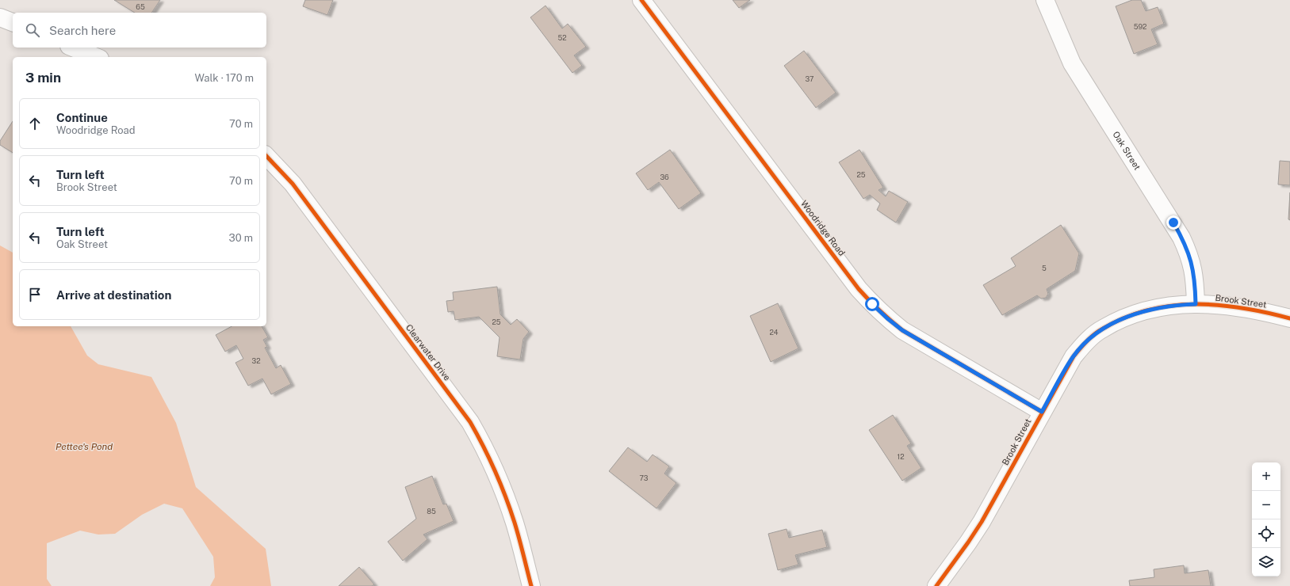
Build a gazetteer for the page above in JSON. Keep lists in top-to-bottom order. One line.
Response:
{"streets":{"street":["Oak Street","Woodridge Road","Brook Street","Clearwater Drive"]},"crossings":[["Oak Street","Brook Street"],["Woodridge Road","Brook Street"]],"water":["Pettee's Pond"],"house_numbers":["65","592","52","37","25","36","5","25","24","32","12","73","85"],"page":{"search":"Search here","heading":["3 min","Walk · 170 m"],"list":[["Continue","Woodridge Road","70 m"],["Turn left","Brook Street","70 m"],["Turn left","Oak Street","30 m"],"Arrive at destination"],"map_buttons":["+","−"]}}
